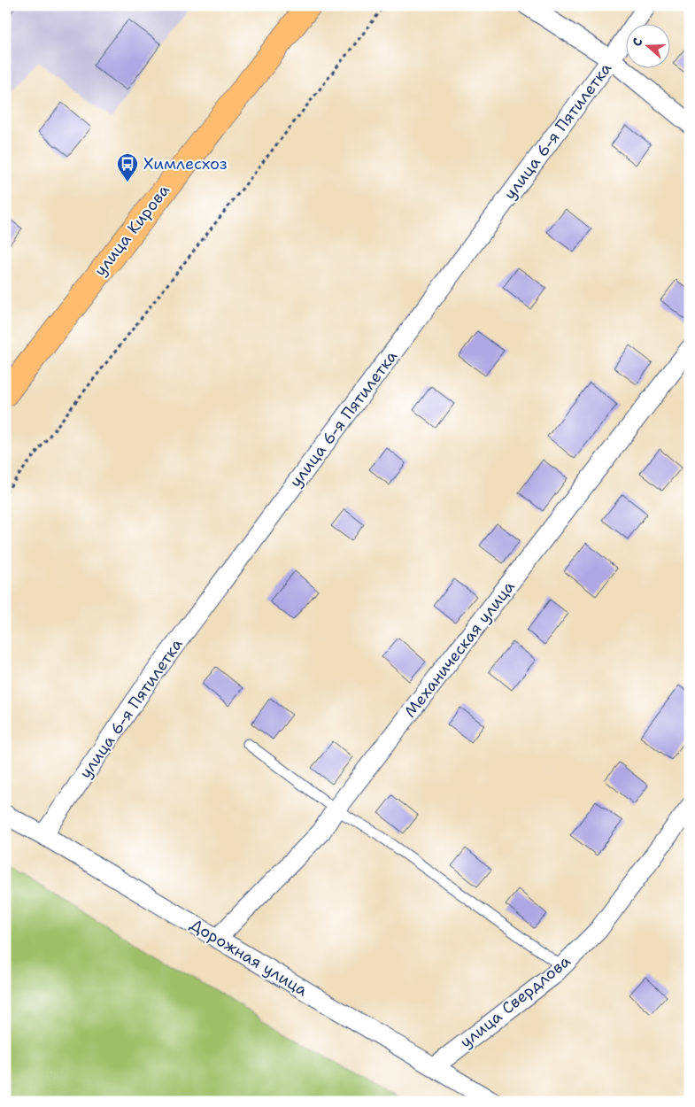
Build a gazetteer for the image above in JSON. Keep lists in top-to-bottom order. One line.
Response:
{"streets":{"main road":["улица Кирова"],"street":["улица 6-я Пятилетка","Механическая улица","Дорожная улица","улица Свердлова"]},"crossings":[["улица 6-я Пятилетка","Дорожная улица"],["Механическая улица","Дорожная улица"],["Дорожная улица","улица Свердлова"]],"places":{"bus stop":["Химлесхоз"]},"north":"left"}
